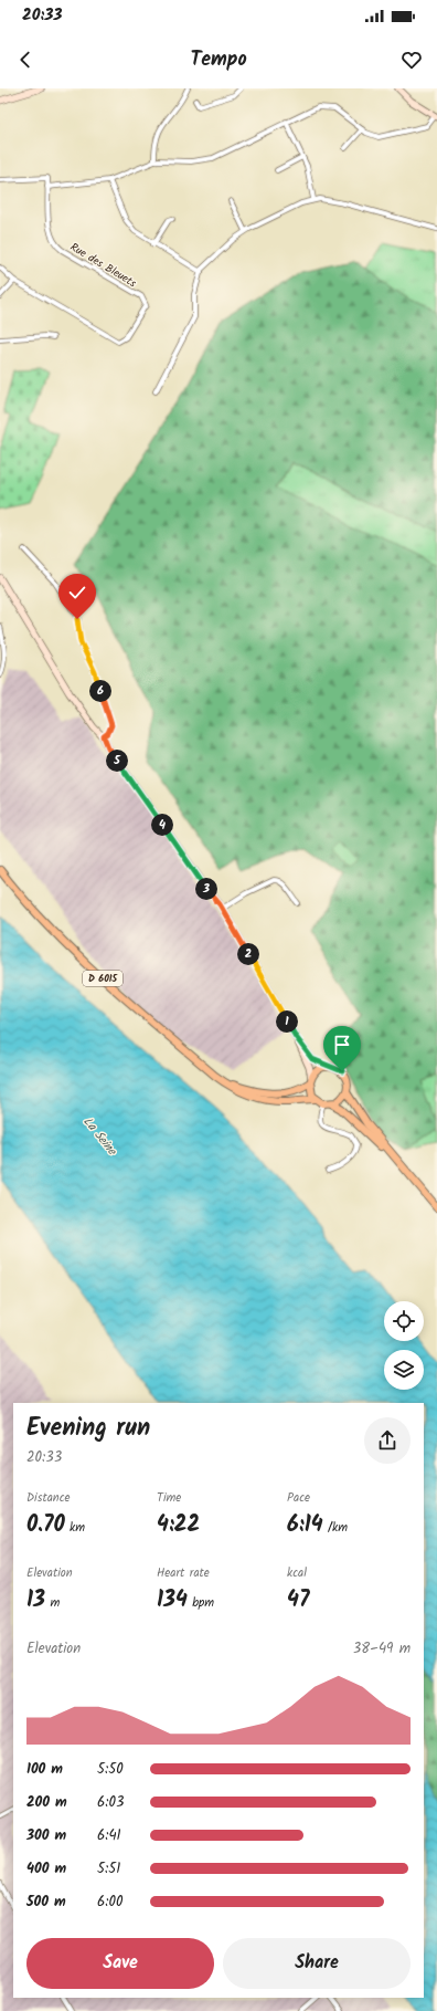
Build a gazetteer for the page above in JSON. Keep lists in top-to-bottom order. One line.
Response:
{"streets":{"main road":["D 6015"],"street":["Rue des Bleuets"]},"water":["La Seine"],"page":{"status":"20:33","header":"Tempo","pins":["6","5","4","3","2","1"],"heading":["Evening run","20:33"],"stats":[["Distance","0.70 km"],["Time","4:22"],["Pace","6:14 /km"],["Elevation","13 m"],["Heart rate","134 bpm"],["kcal","47"]],"chart":["Elevation","38–49 m"],"list":[{"name":"100 m","note":"5:50"},{"name":"200 m","note":"6:03"},{"name":"300 m","note":"6:41"},{"name":"400 m","note":"5:51"},{"name":"500 m","note":"6:00"}],"buttons":["Save","Share"]}}
